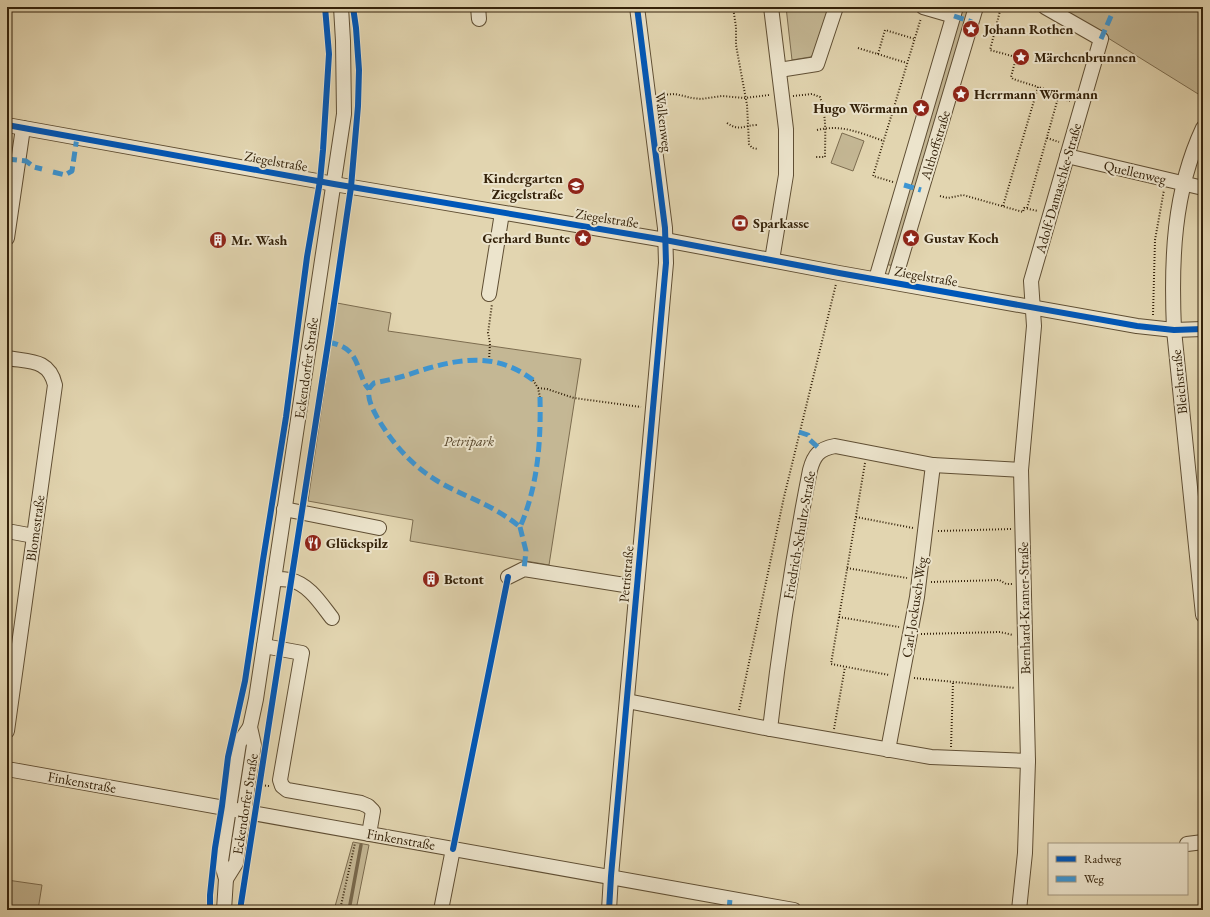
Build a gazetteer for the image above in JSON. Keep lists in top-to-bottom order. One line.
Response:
{"streets":{"street":["Walkenweg","Althoffstraße","Ziegelstraße","Quellenweg","Adolf-Damaschke-Straße","Eckendorfer Straße","Bleichstraße","Blomestraße","Friedrich-Schultz-Straße","Petristraße","Carl-Jockusch-Weg","Bernhard-Kramer-Straße","Finkenstraße"]},"crossings":[["Walkenweg","Ziegelstraße"],["Walkenweg","Petristraße"],["Althoffstraße","Ziegelstraße"],["Ziegelstraße","Adolf-Damaschke-Straße"],["Ziegelstraße","Eckendorfer Straße"],["Ziegelstraße","Bleichstraße"],["Ziegelstraße","Petristraße"],["Ziegelstraße","Bernhard-Kramer-Straße"],["Quellenweg","Adolf-Damaschke-Straße"],["Quellenweg","Bleichstraße"],["Adolf-Damaschke-Straße","Bernhard-Kramer-Straße"],["Eckendorfer Straße","Finkenstraße"],["Friedrich-Schultz-Straße","Carl-Jockusch-Weg"],["Friedrich-Schultz-Straße","Bernhard-Kramer-Straße"],["Petristraße","Finkenstraße"]],"parks":["Petripark"],"places":{"place":["Johann Rothen","Märchenbrunnen","Herrmann Wörmann","Hugo Wörmann","Gerhard Bunte","Gustav Koch"],"school or university":["Kindergarten Ziegelstraße"],"bank":["Sparkasse"],"building":["Mr. Wash","Betont"],"restaurant":["Glückspilz"]},"legend":["Radweg","Weg"]}
